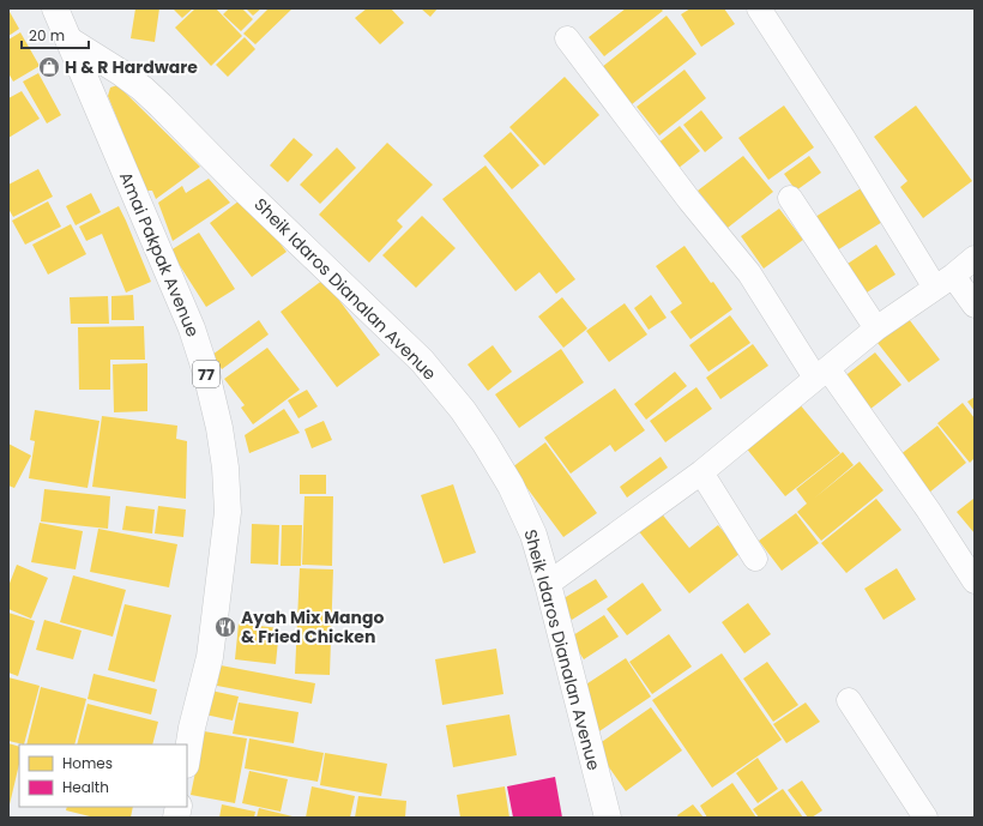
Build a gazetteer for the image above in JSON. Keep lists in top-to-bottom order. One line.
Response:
{"streets":{"main road":["Amai Pakpak Avenue","Sheik Idaros Dianalan Avenue","77"]},"crossings":[["Amai Pakpak Avenue","Sheik Idaros Dianalan Avenue"]],"places":{"shop":["H & R Hardware"],"restaurant":["Ayah Mix Mango & Fried Chicken"]},"legend":["Homes","Health"],"scale_bar":"20 m"}
